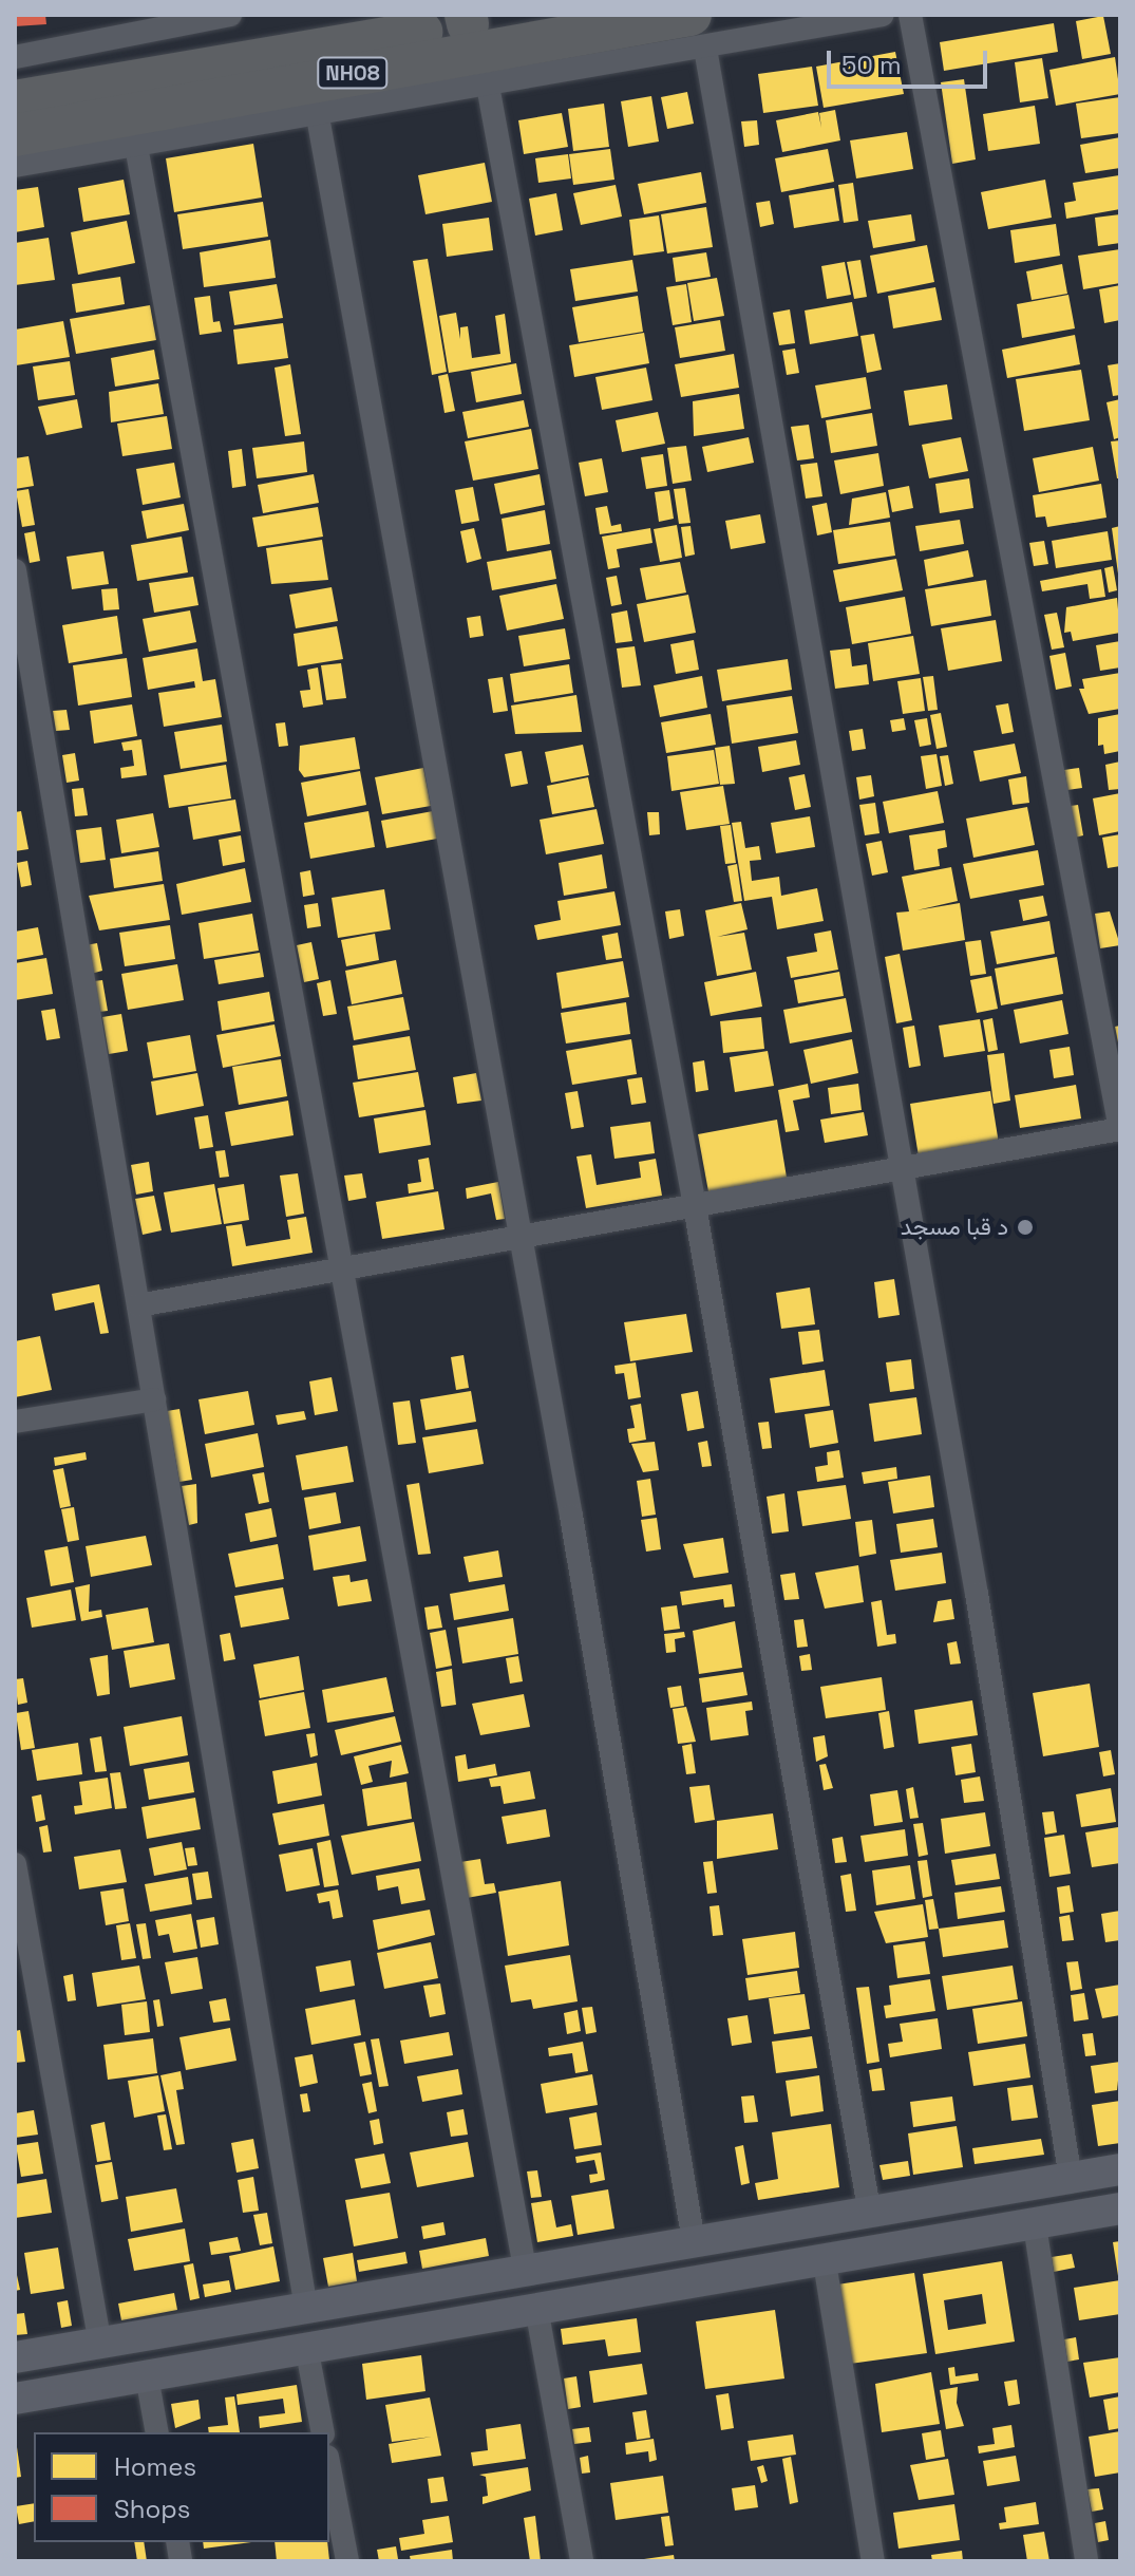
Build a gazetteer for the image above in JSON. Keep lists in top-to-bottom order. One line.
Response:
{"streets":{"highway":["NH08"]},"places":["د قبا مسجد"],"legend":["Homes","Shops"],"scale_bar":"50 m"}
